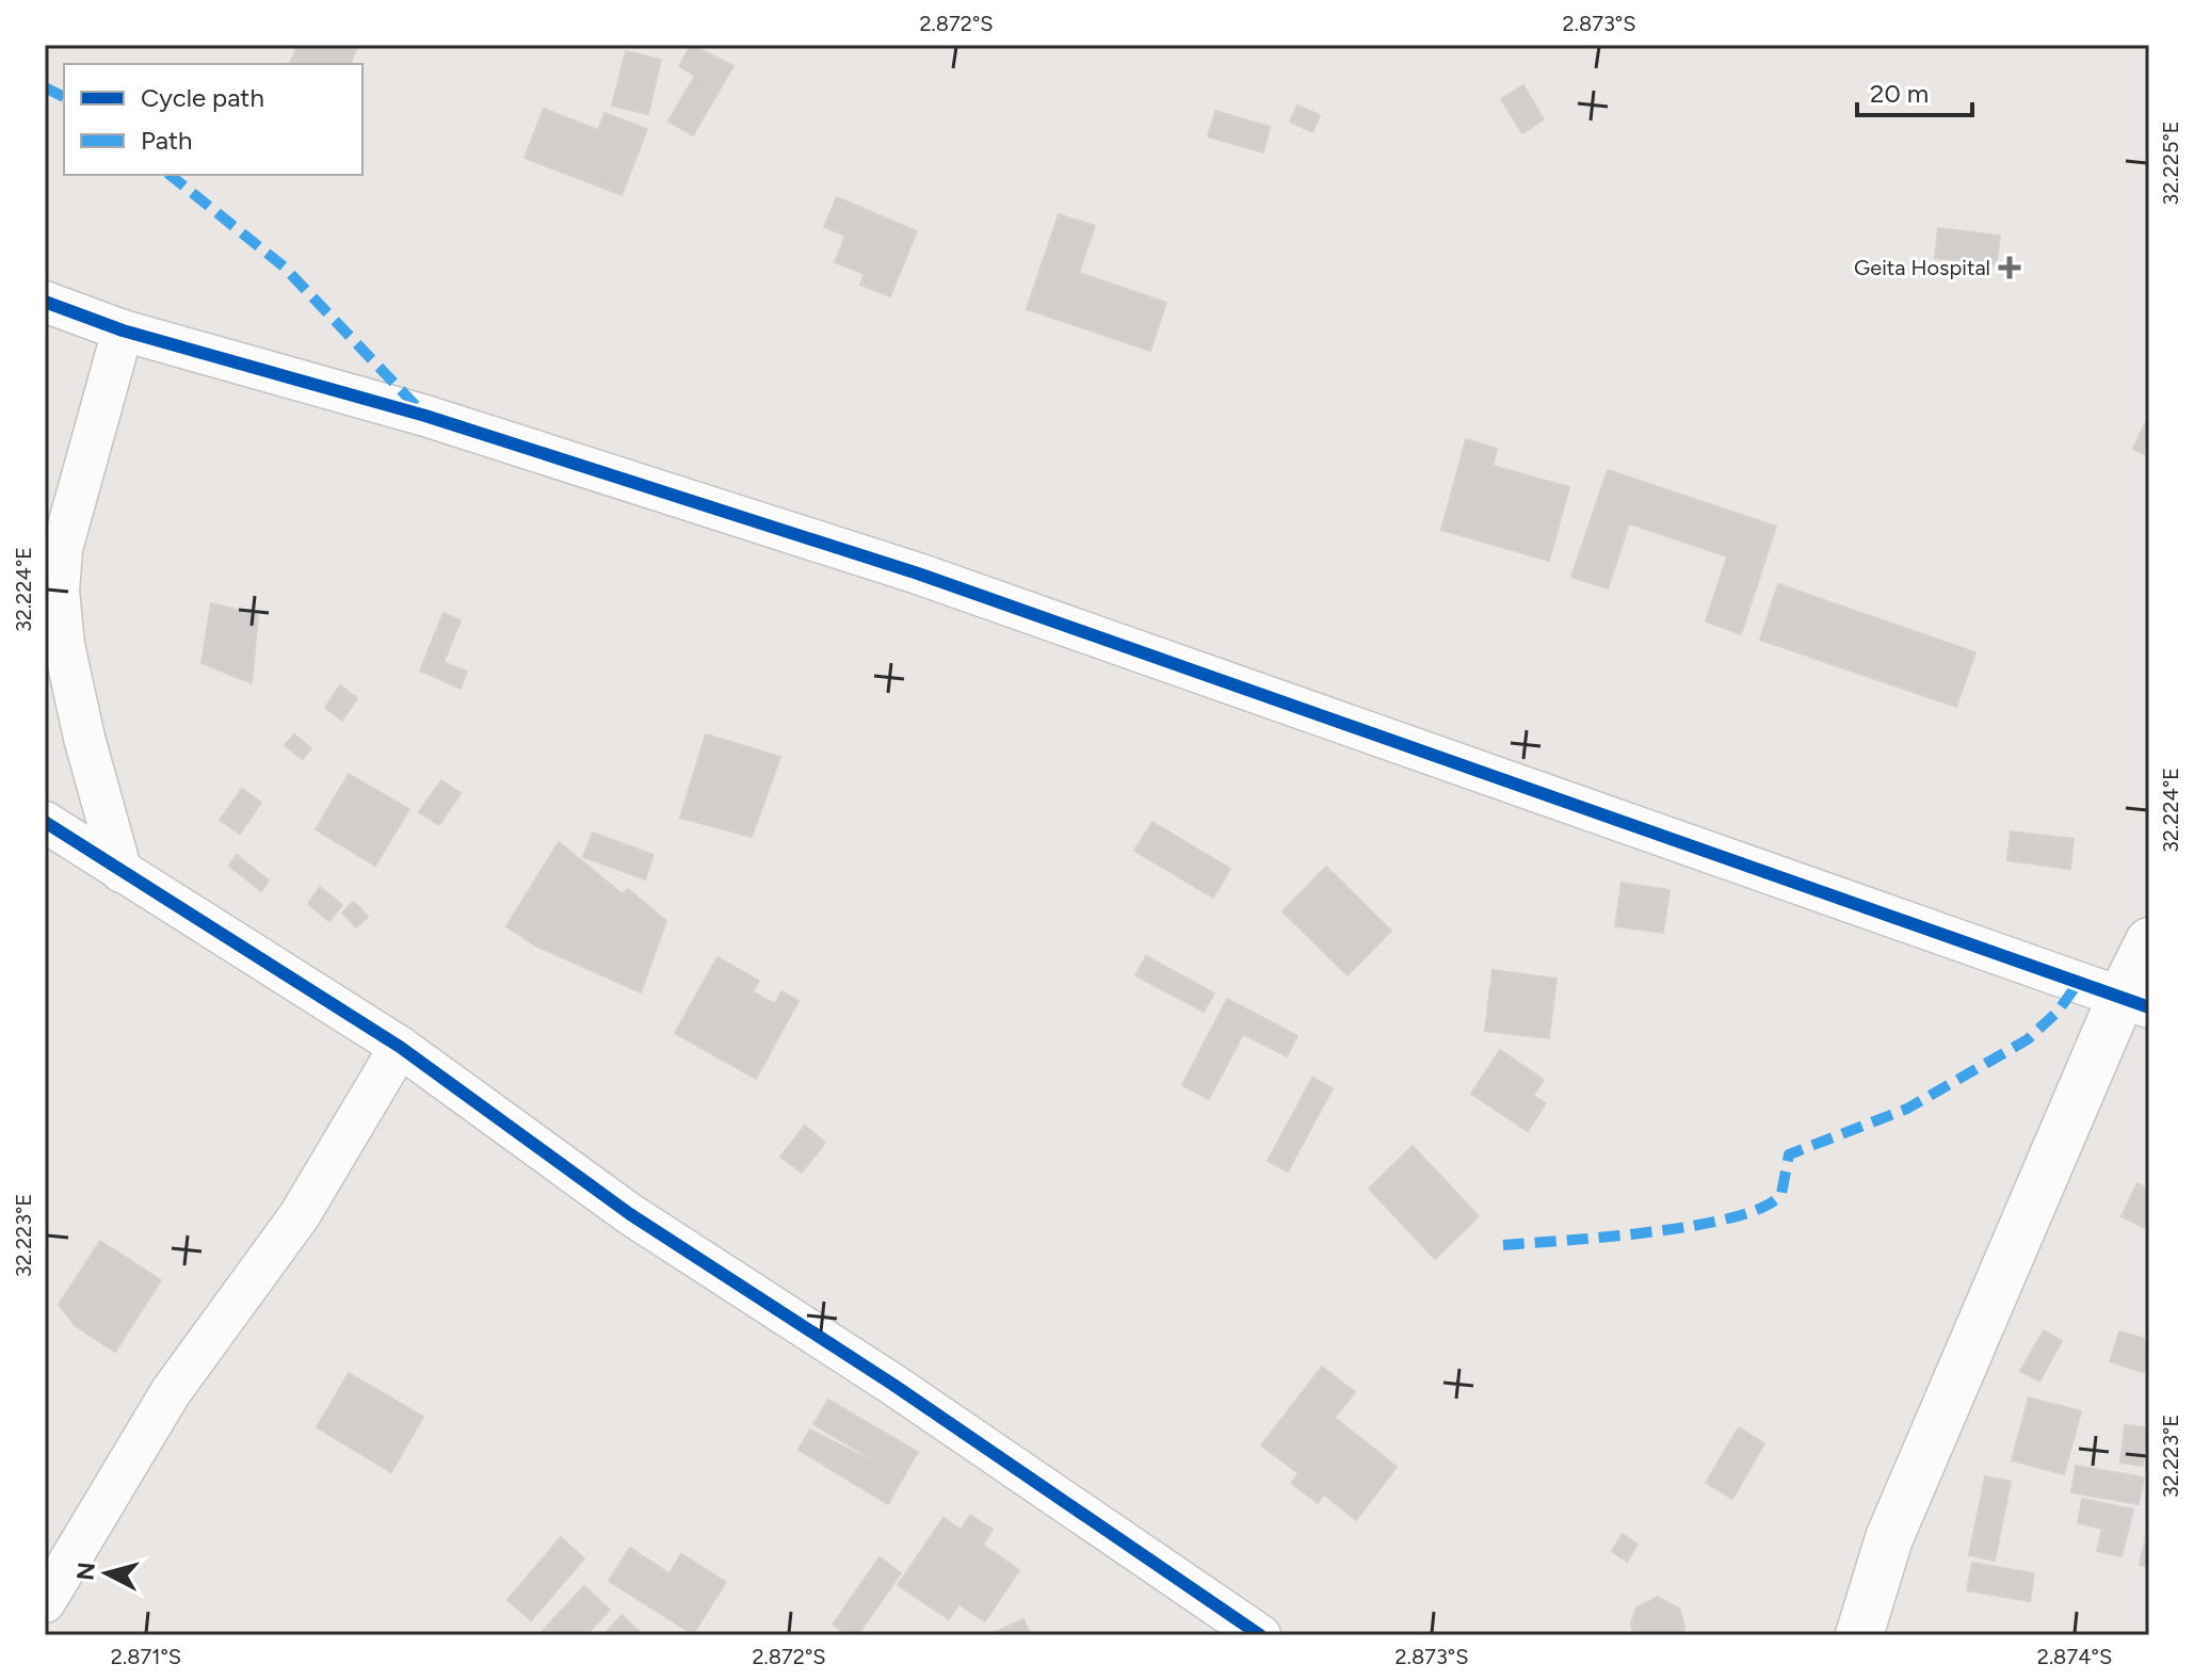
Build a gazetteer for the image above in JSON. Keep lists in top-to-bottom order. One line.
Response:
{"places":{"health":["Geita Hospital"]},"legend":["Cycle path","Path"],"scale_bar":"20 m","north":"left","coordinates":["2.872°S","2.873°S","32.225°E","32.224°E","32.223°E","2.871°S","2.874°S"]}
